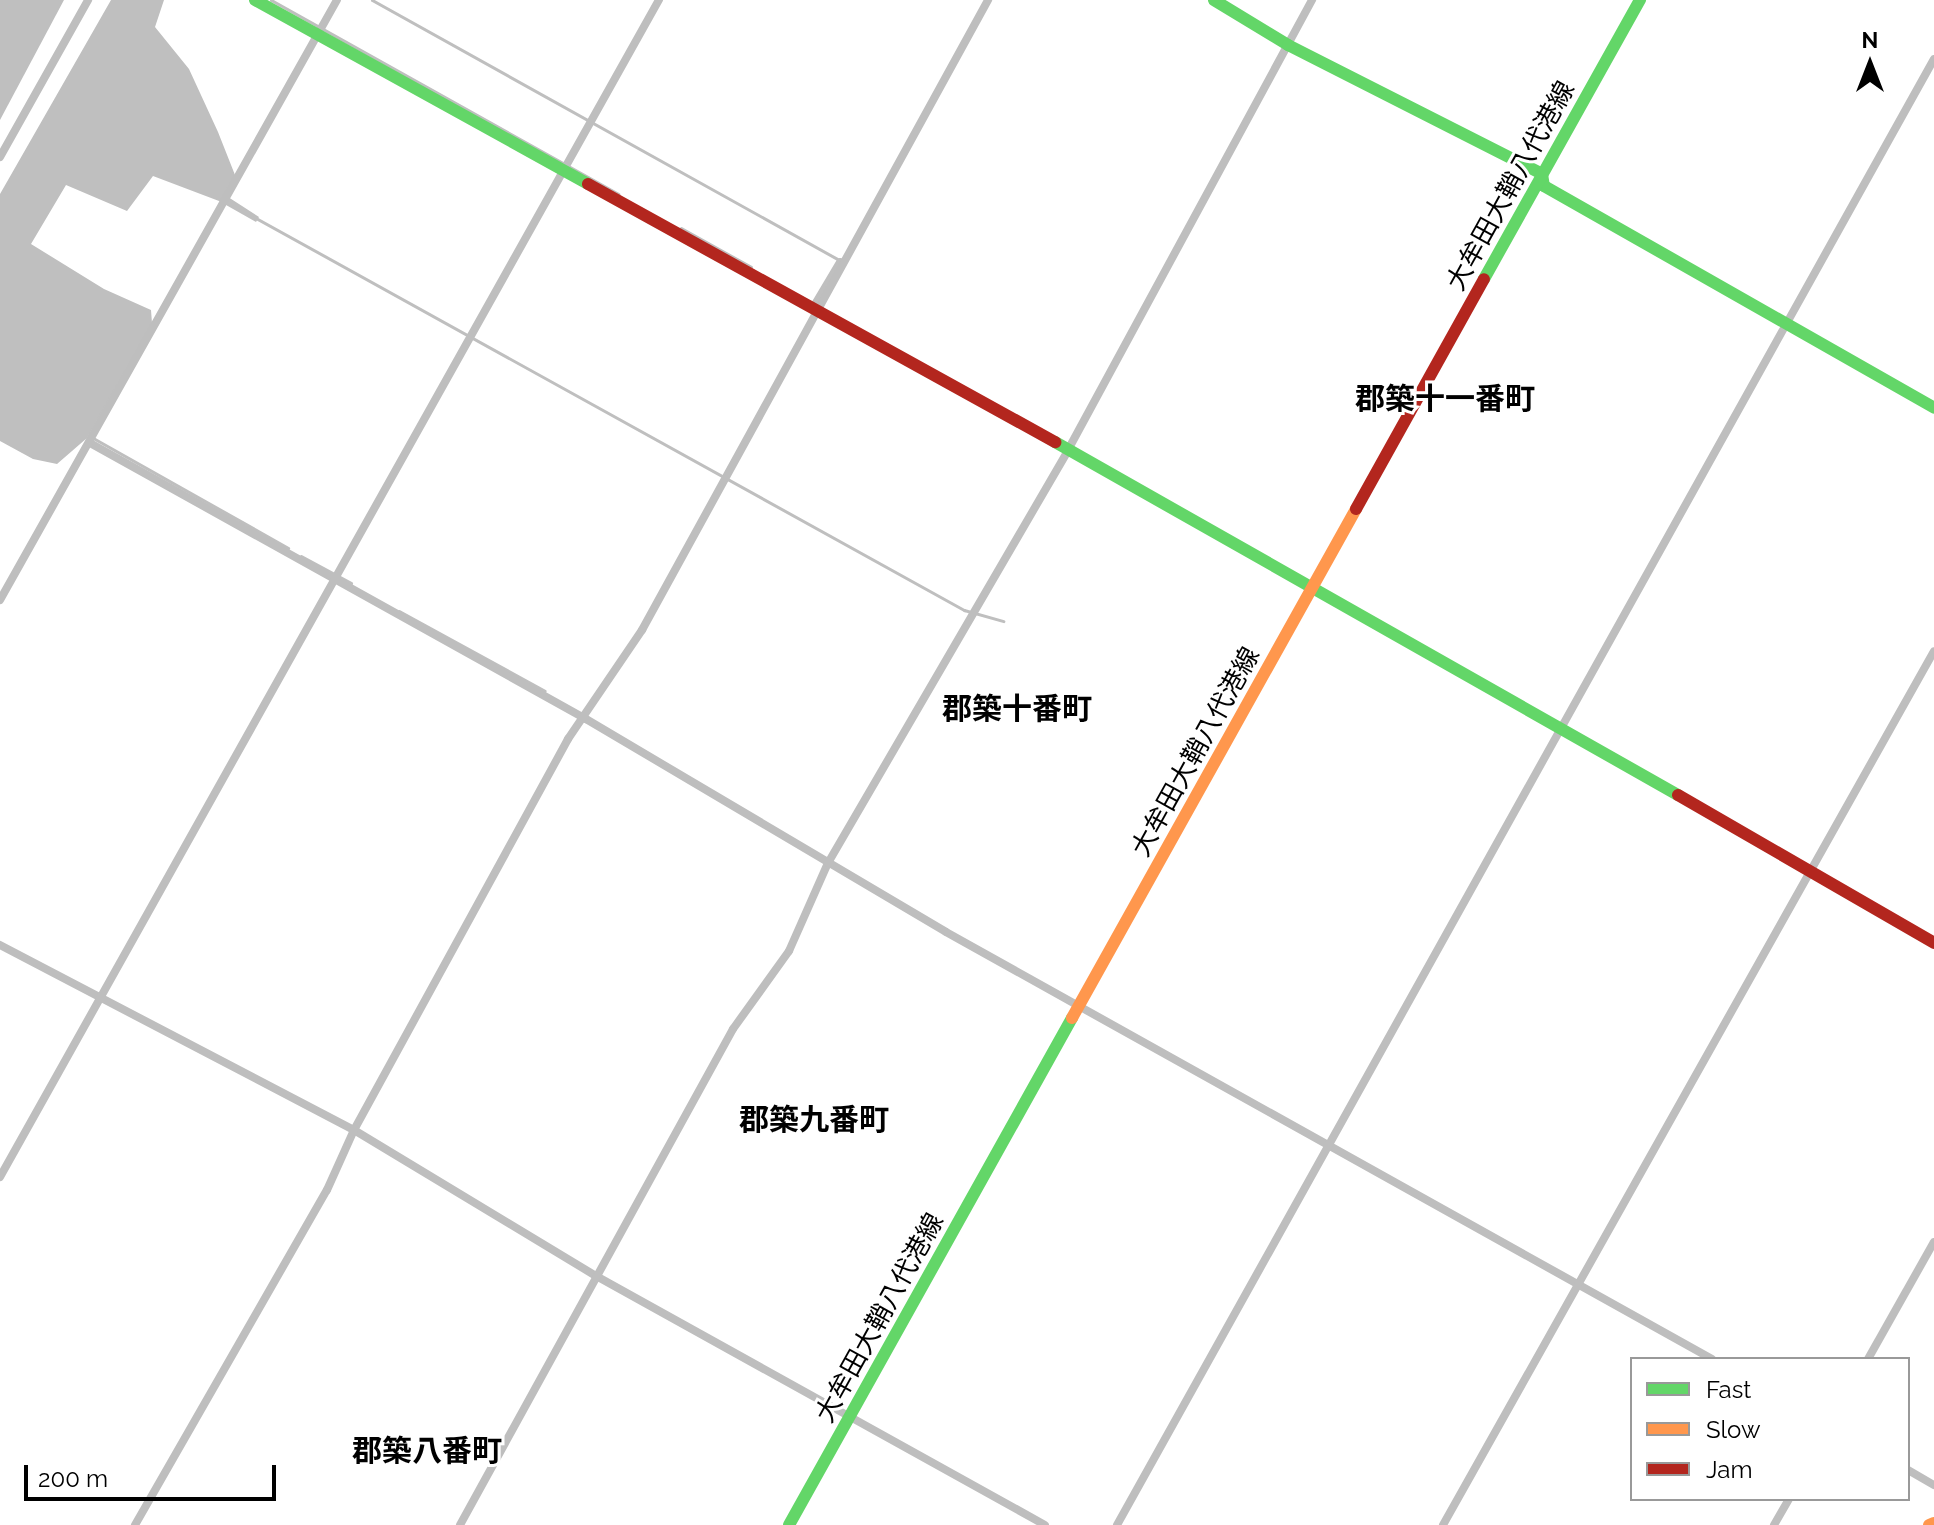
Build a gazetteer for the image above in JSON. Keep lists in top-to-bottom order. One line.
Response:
{"streets":{"main road":["大牟田大鞘八代港線"]},"districts":["郡築十一番町","郡築十番町","郡築九番町","郡築八番町"],"legend":["Fast","Slow","Jam"],"scale_bar":"200 m","north":"top"}
